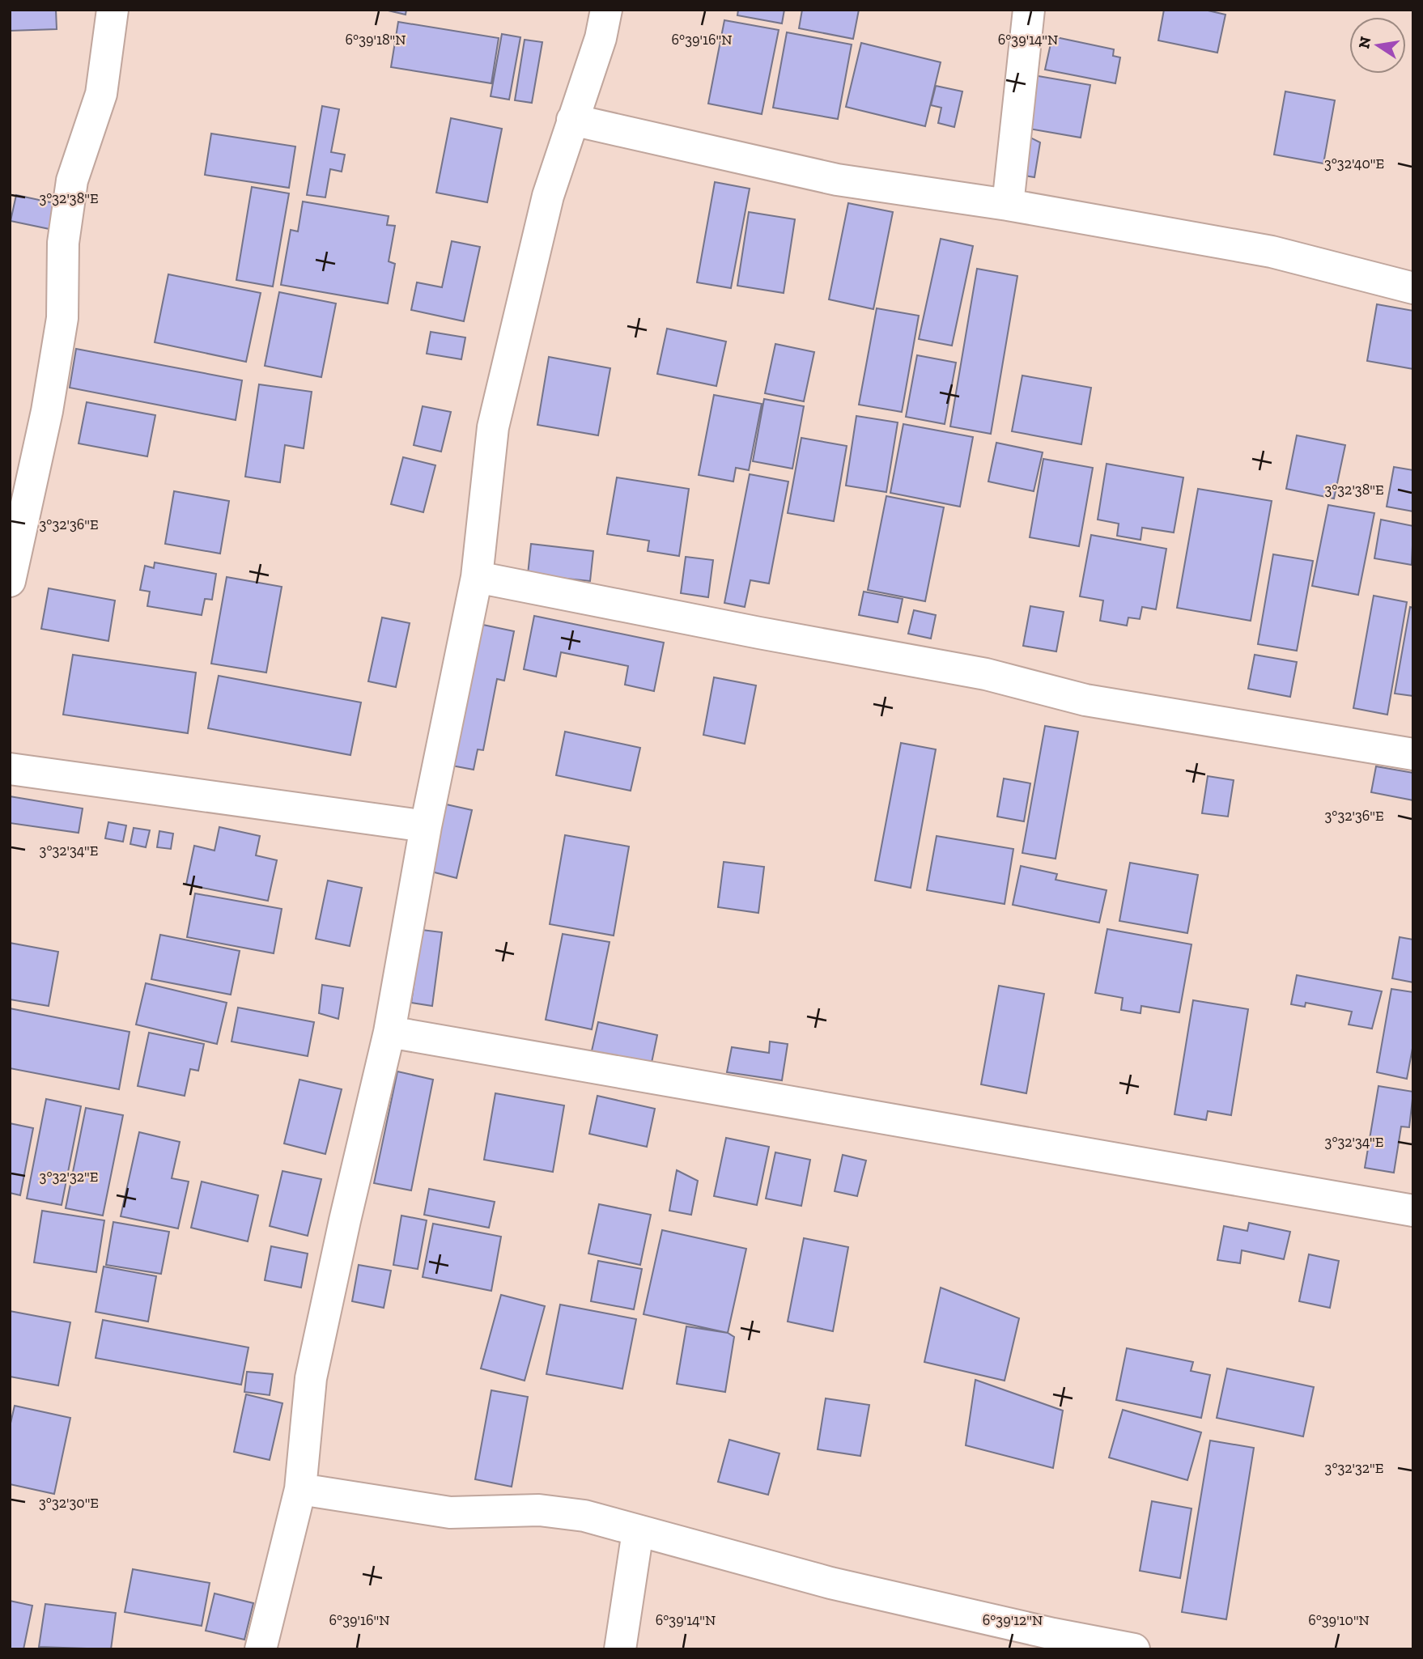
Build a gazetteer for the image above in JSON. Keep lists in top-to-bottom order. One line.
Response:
{"north":"left","coordinates":["6°39'18\"N","6°39'16\"N","6°39'14\"N","3°32'40\"E","3°32'38\"E","3°32'36\"E","3°32'34\"E","3°32'32\"E","3°32'30\"E","6°39'12\"N","6°39'10\"N"]}
